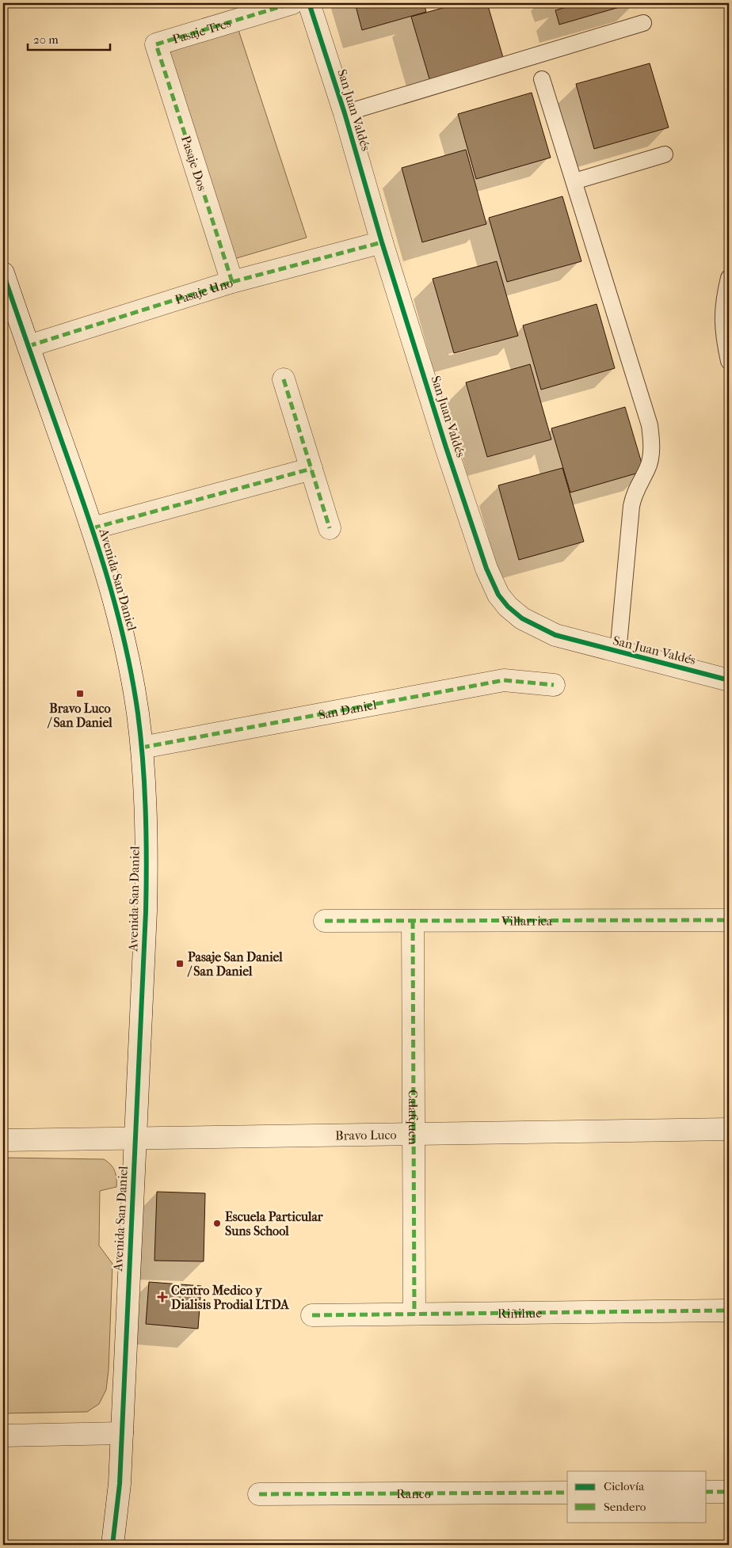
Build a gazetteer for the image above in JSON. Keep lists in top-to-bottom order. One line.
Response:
{"streets":{"street":["Pasaje Tres","San Juan Valdés","Pasaje Dos","Pasaje Uno","Avenida San Daniel","San Daniel","Villarrica","Calafquen","Bravo Luco","Riñihue","Ranco"]},"crossings":[["Pasaje Tres","Pasaje Dos"],["San Juan Valdés","Pasaje Uno"],["Pasaje Dos","Pasaje Uno"],["Pasaje Uno","Avenida San Daniel"],["Avenida San Daniel","San Daniel"],["Avenida San Daniel","Bravo Luco"],["Villarrica","Calafquen"],["Calafquen","Bravo Luco"],["Calafquen","Riñihue"]],"places":{"transit":["Bravo Luco / San Daniel","Pasaje San Daniel / San Daniel"],"other":["Escuela Particular Suns School"],"health":["Centro Medico y Dialisis Prodial LTDA"]},"legend":["Ciclovía","Sendero"],"scale_bar":"20 m"}
